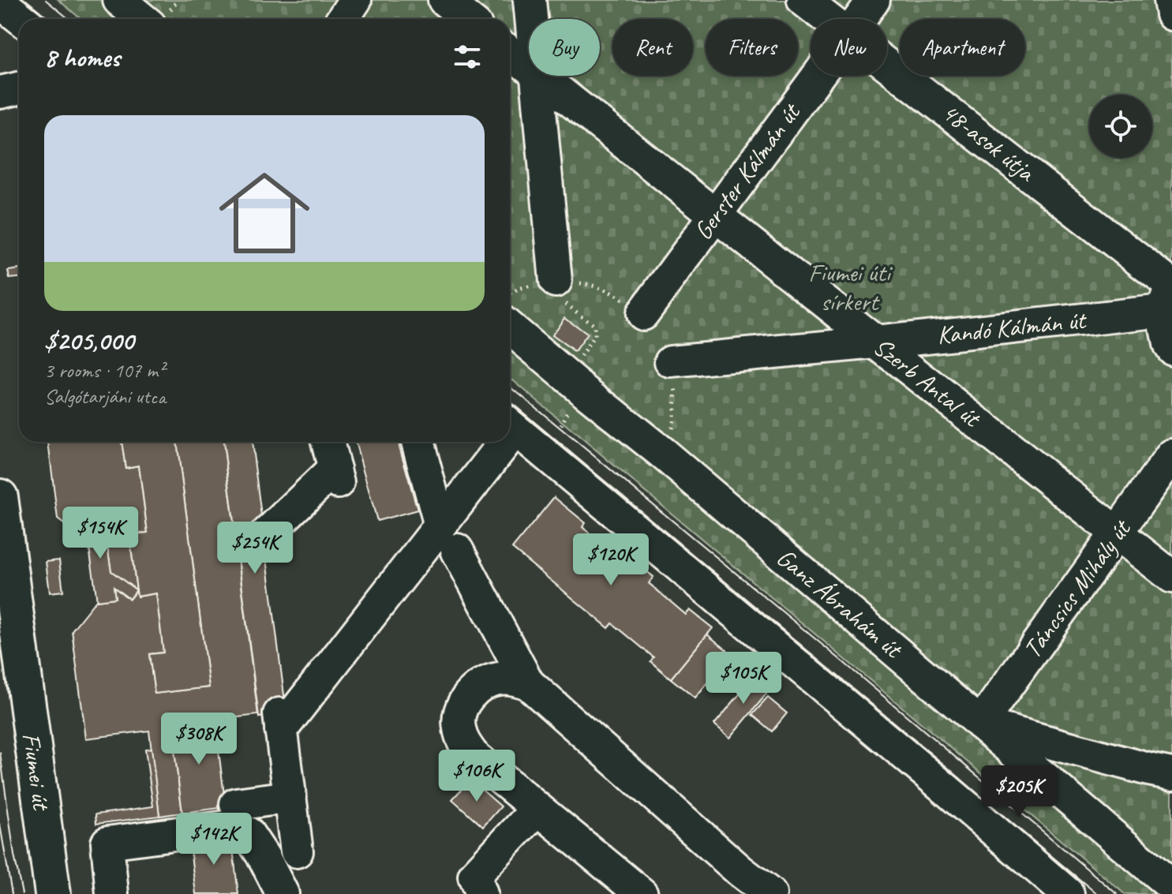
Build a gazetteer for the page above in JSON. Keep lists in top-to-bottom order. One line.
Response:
{"streets":{"main road":["Fiumei út"],"street":["48-asok útja","Gerster Kálmán út","Kandó Kálmán út","Szerb Antal út","Táncsics Mihály út","Ganz Ábrahám út"]},"crossings":[["48-asok útja","Kandó Kálmán út"],["Gerster Kálmán út","Szerb Antal út"],["Kandó Kálmán út","Szerb Antal út"],["Szerb Antal út","Táncsics Mihály út"],["Táncsics Mihály út","Ganz Ábrahám út"]],"parks":["Fiumei úti sírkert"],"page":{"chip":["Buy","Rent","Filters","New","Apartment"],"heading":"8 homes","list":[{"name":"$205,000","note":"3 rooms · 107 m² · Salgótarjáni utca"}],"price":["$154K","$254K","$120K","$105K","$308K","$106K","$205K","$142K"]}}
